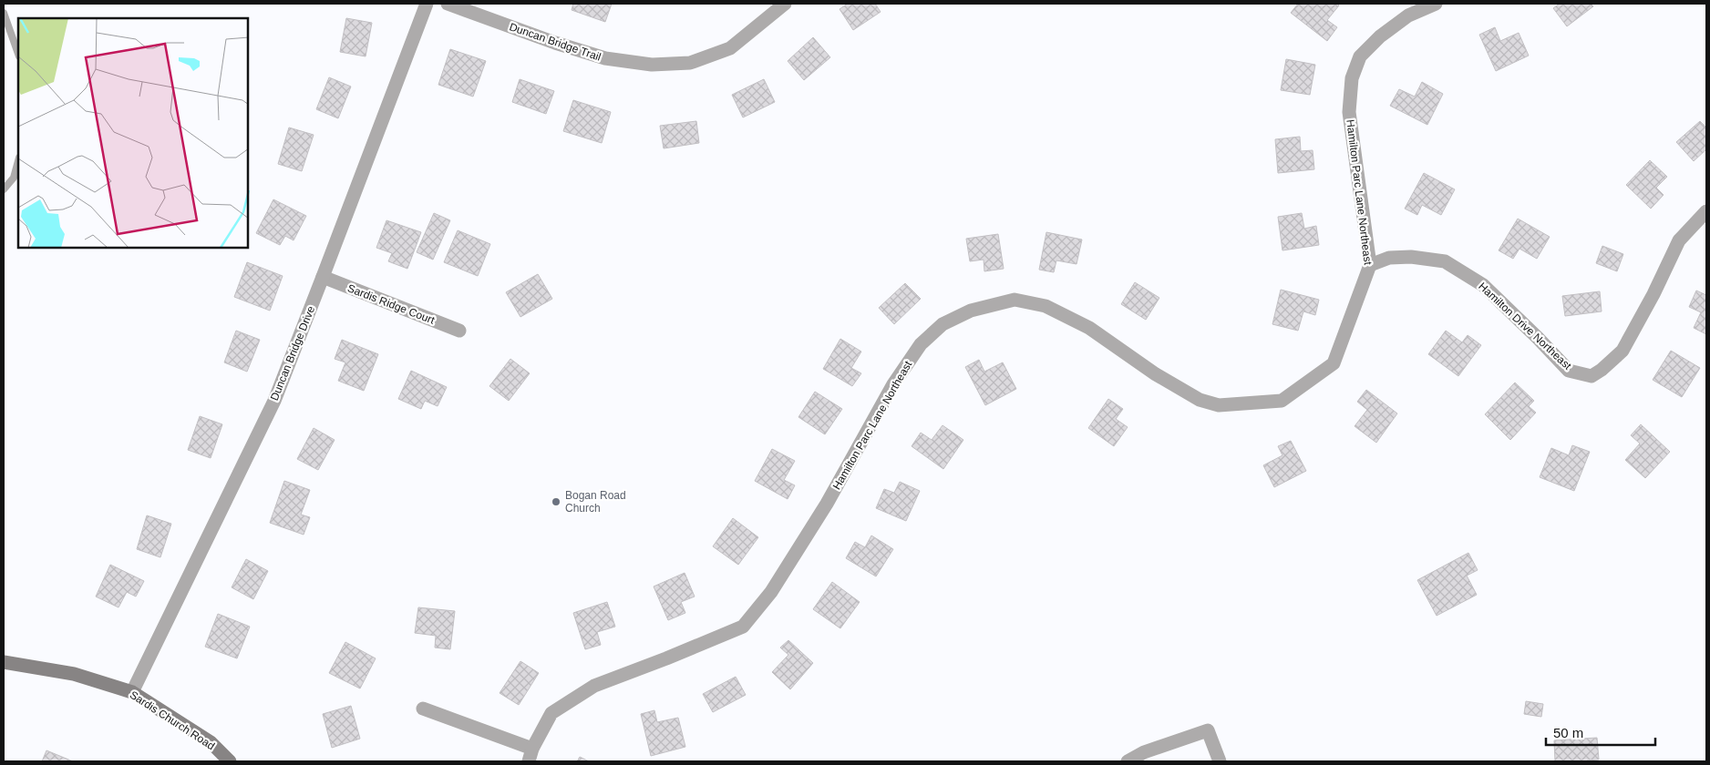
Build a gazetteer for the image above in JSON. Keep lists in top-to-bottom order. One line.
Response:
{"streets":{"street":["Duncan Bridge Trail","Hamilton Parc Lane Northeast","Sardis Ridge Court","Hamilton Drive Northeast","Duncan Bridge Drive","Sardis Church Road"]},"crossings":[["Hamilton Parc Lane Northeast","Hamilton Drive Northeast"],["Sardis Ridge Court","Duncan Bridge Drive"],["Duncan Bridge Drive","Sardis Church Road"]],"places":["Bogan Road Church"],"scale_bar":"50 m"}
